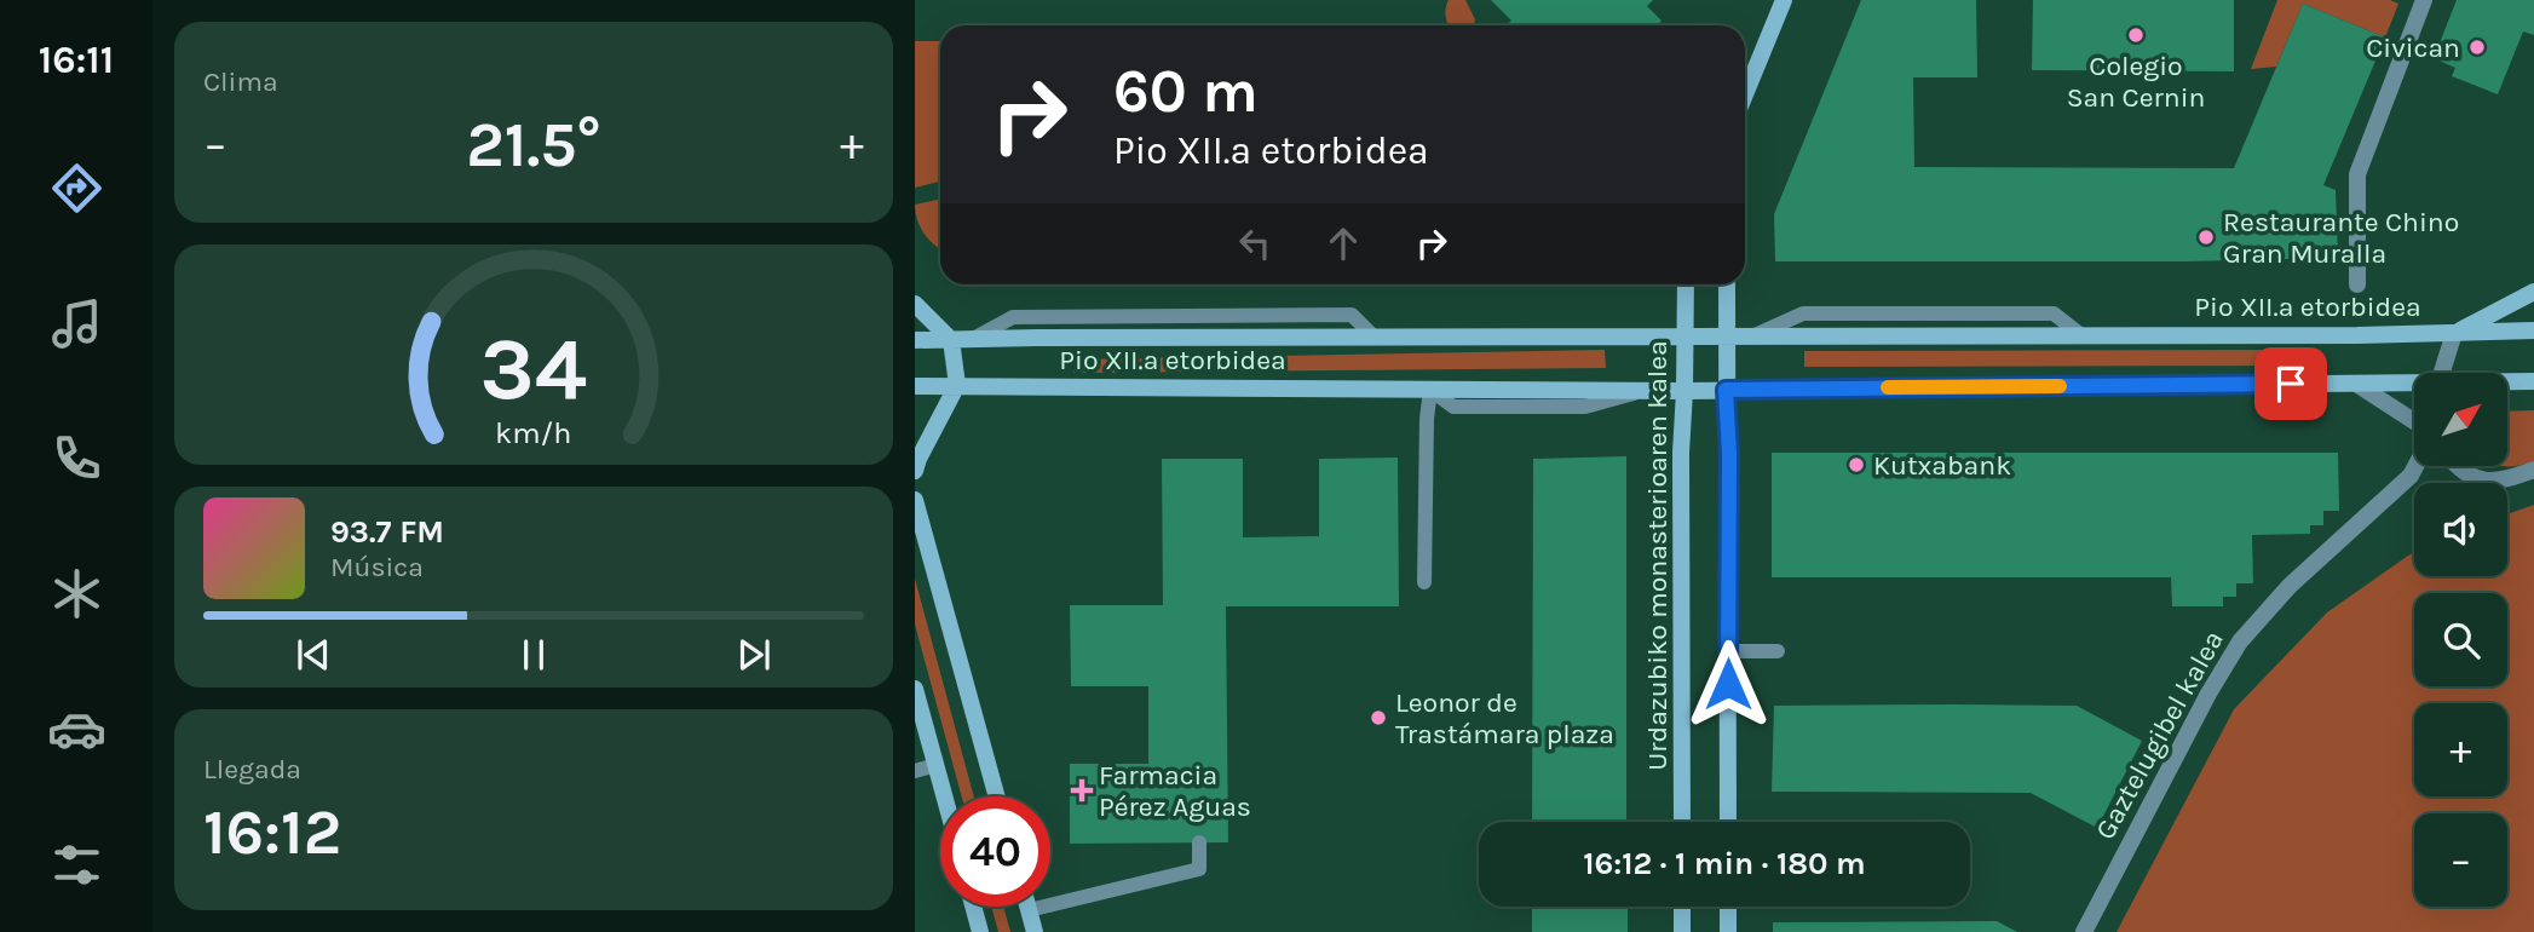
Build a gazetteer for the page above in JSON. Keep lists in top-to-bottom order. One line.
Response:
{"streets":{"main road":["Pio XII.a etorbidea","Urdazubiko monasterioaren kalea"],"street":["Gaztelugibel kalea"]},"crossings":[["Pio XII.a etorbidea","Urdazubiko monasterioaren kalea"]],"places":{"other":["Colegio San Cernin","Civican","Restaurante Chino Gran Muralla","Kutxabank","Leonor de Trastámara plaza"],"health":["Farmacia Pérez Aguas"]},"north":"top right","page":{"tabs":"16:11","tile":["Clima",["Llegada","16:12"]],"turn":["60 m","Pio XII.a etorbidea"],"heat":["−","21.5°","+"],"map_buttons":["+","−"],"song":["93.7 FM","Música"],"limit":"40","trip":"16:12 · 1 min · 180 m","gauge":["34","km/h"]}}
